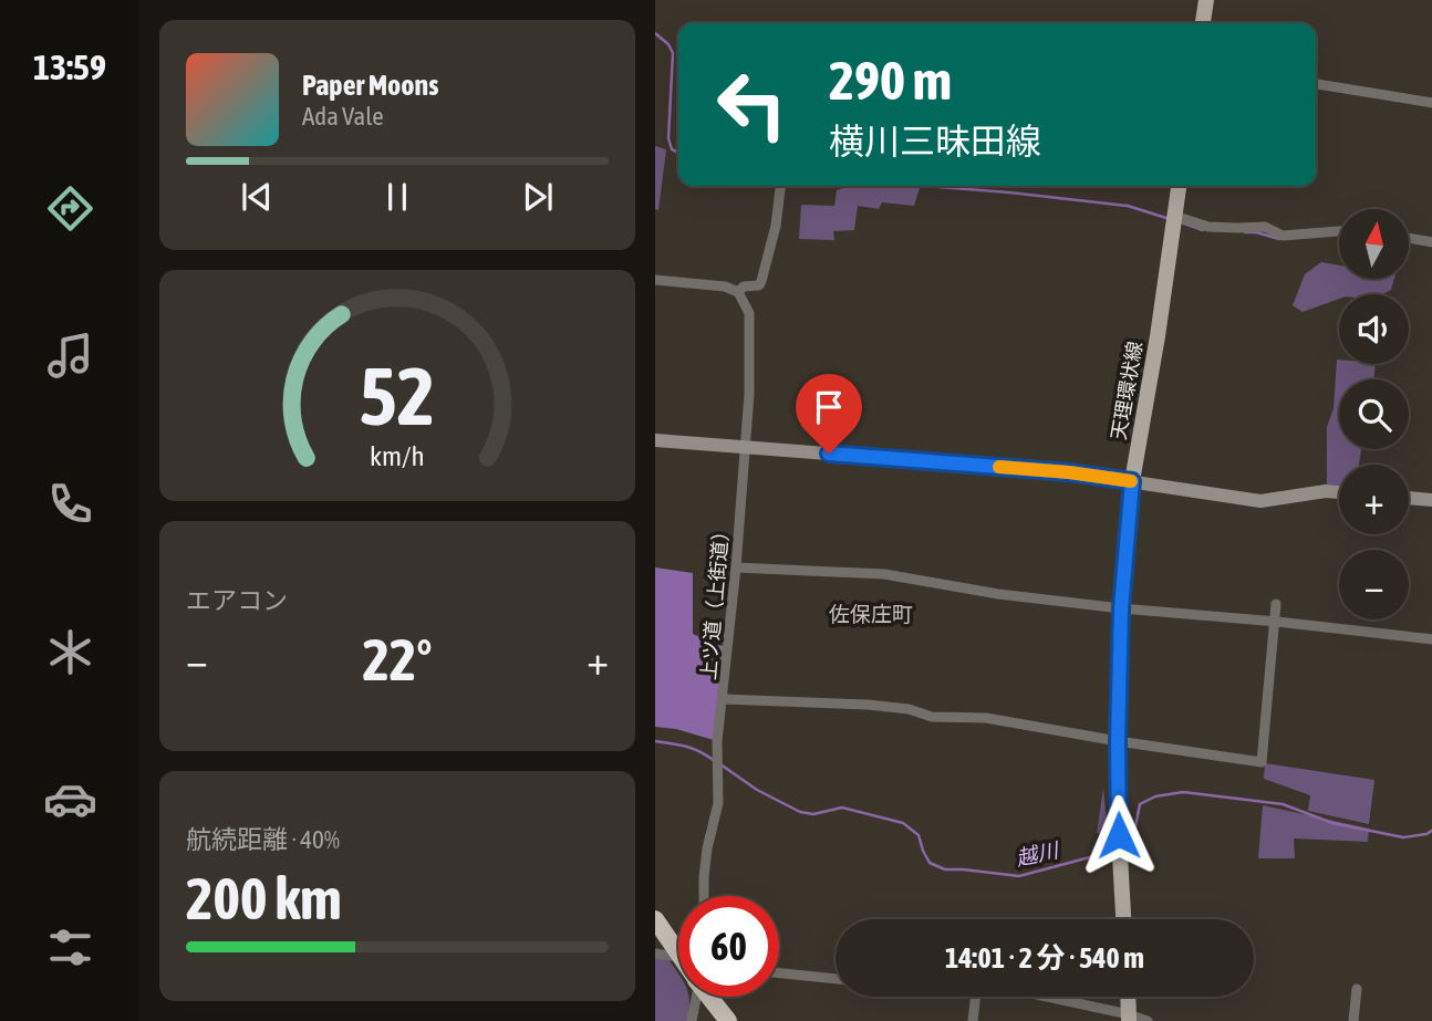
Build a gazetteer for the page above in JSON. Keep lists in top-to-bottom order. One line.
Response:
{"streets":{"main road":["天理環状線"],"street":["上ツ道（上街道）"]},"districts":["佐保庄町"],"water":["越川"],"north":"top","page":{"tabs":"13:59","turn":["290 m","横川三昧田線"],"song":["Paper Moons","Ada Vale"],"map_buttons":["+","−"],"tile":["エアコン",["航続距離 · 40%","200 km"]],"heat":["−","22°","+"],"limit":"60","trip":"14:01 · 2 分 · 540 m","gauge":["52","km/h"]}}
